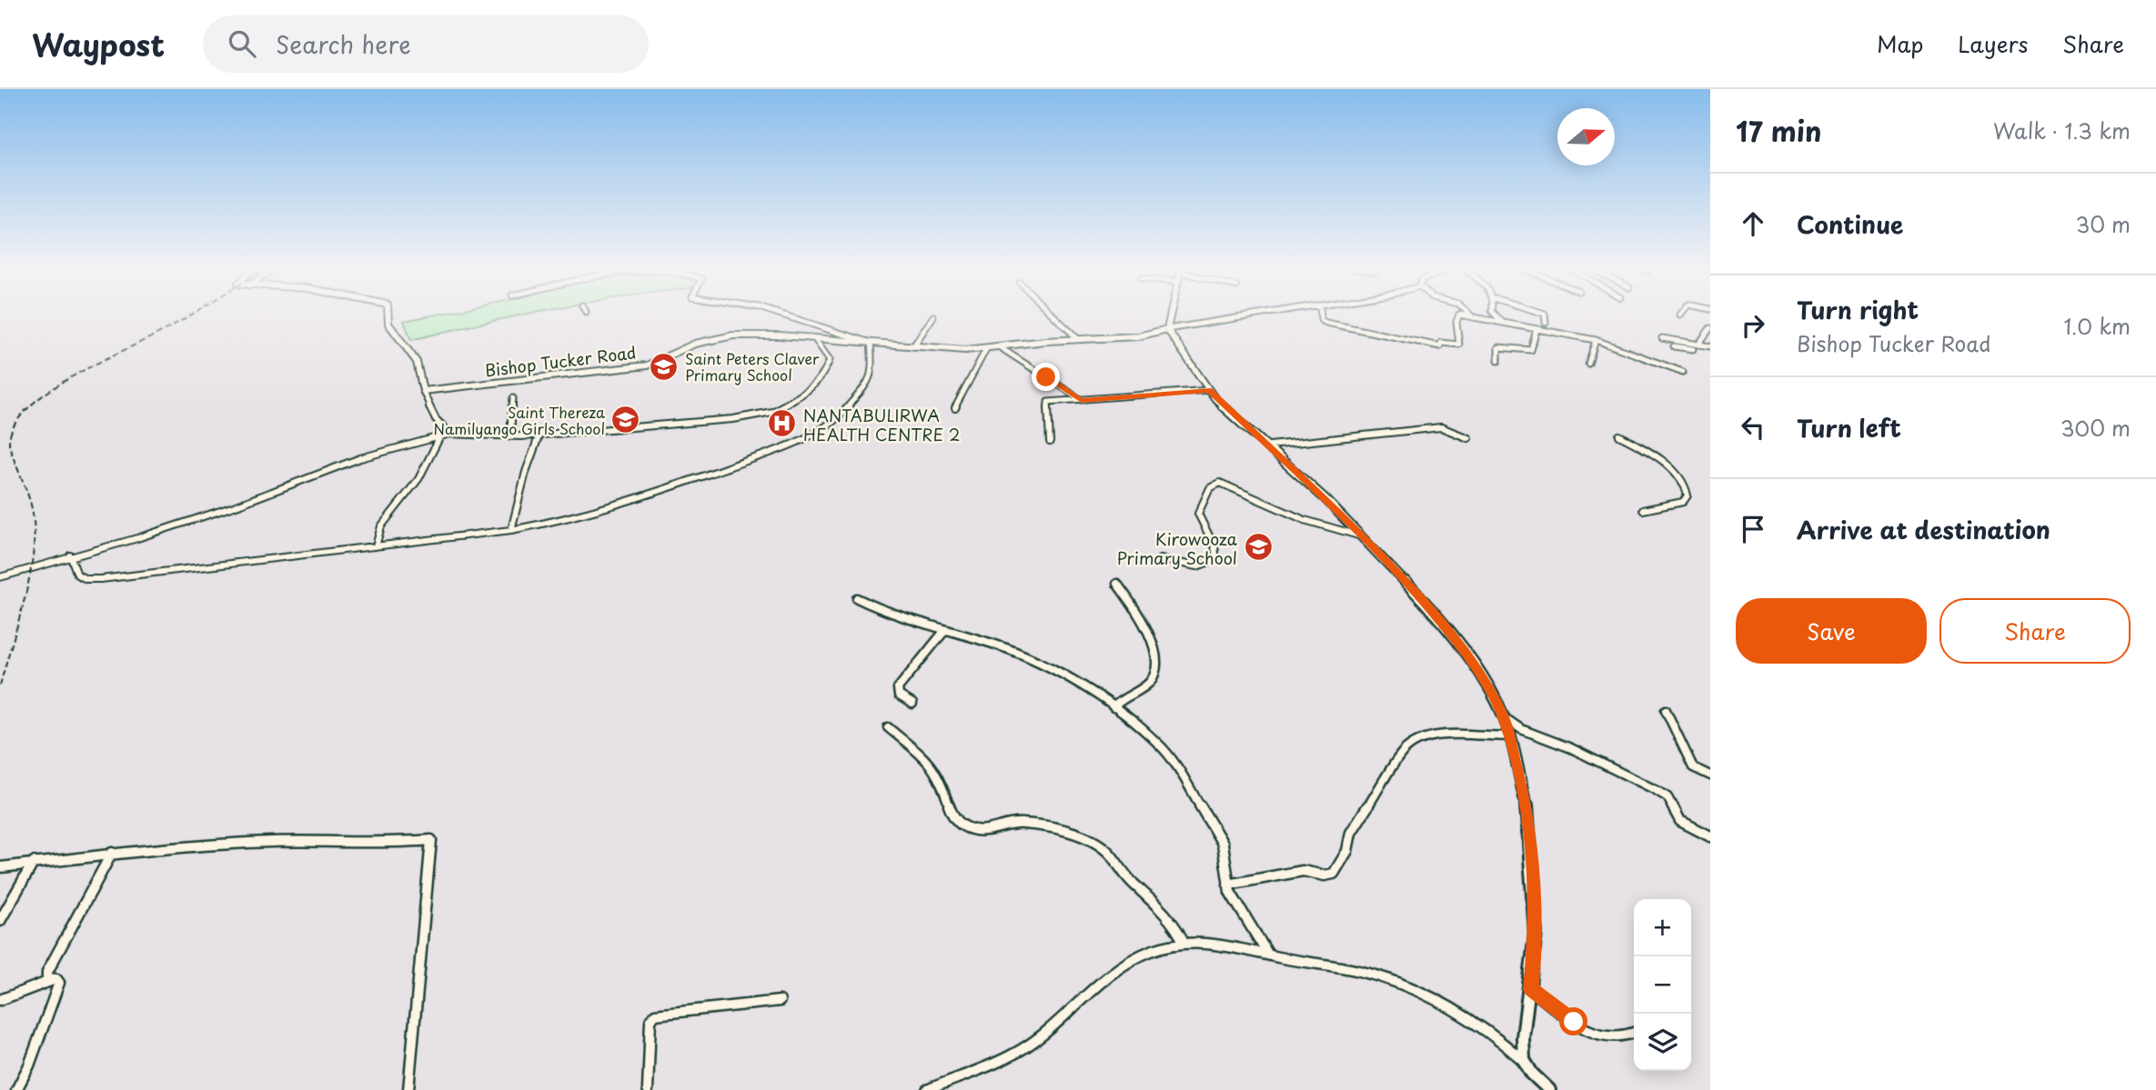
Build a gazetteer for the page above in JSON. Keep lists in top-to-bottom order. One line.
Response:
{"streets":{"main road":["Bishop Tucker Road"]},"places":{"school or university":["Saint Peters Claver Primary School","Saint Thereza Namilyango Girls School","Kirowooza Primary School"],"hospital":["NANTABULIRWA HEALTH CENTRE 2"]},"north":"right","page":{"header":"Waypost","search":"Search here","nav":["Map","Layers","Share"],"heading":["17 min","Walk · 1.3 km"],"list":[["Continue","30 m"],["Turn right","Bishop Tucker Road","1.0 km"],["Turn left","300 m"],"Arrive at destination"],"buttons":["Save","Share"],"map_buttons":["+","−"]}}
